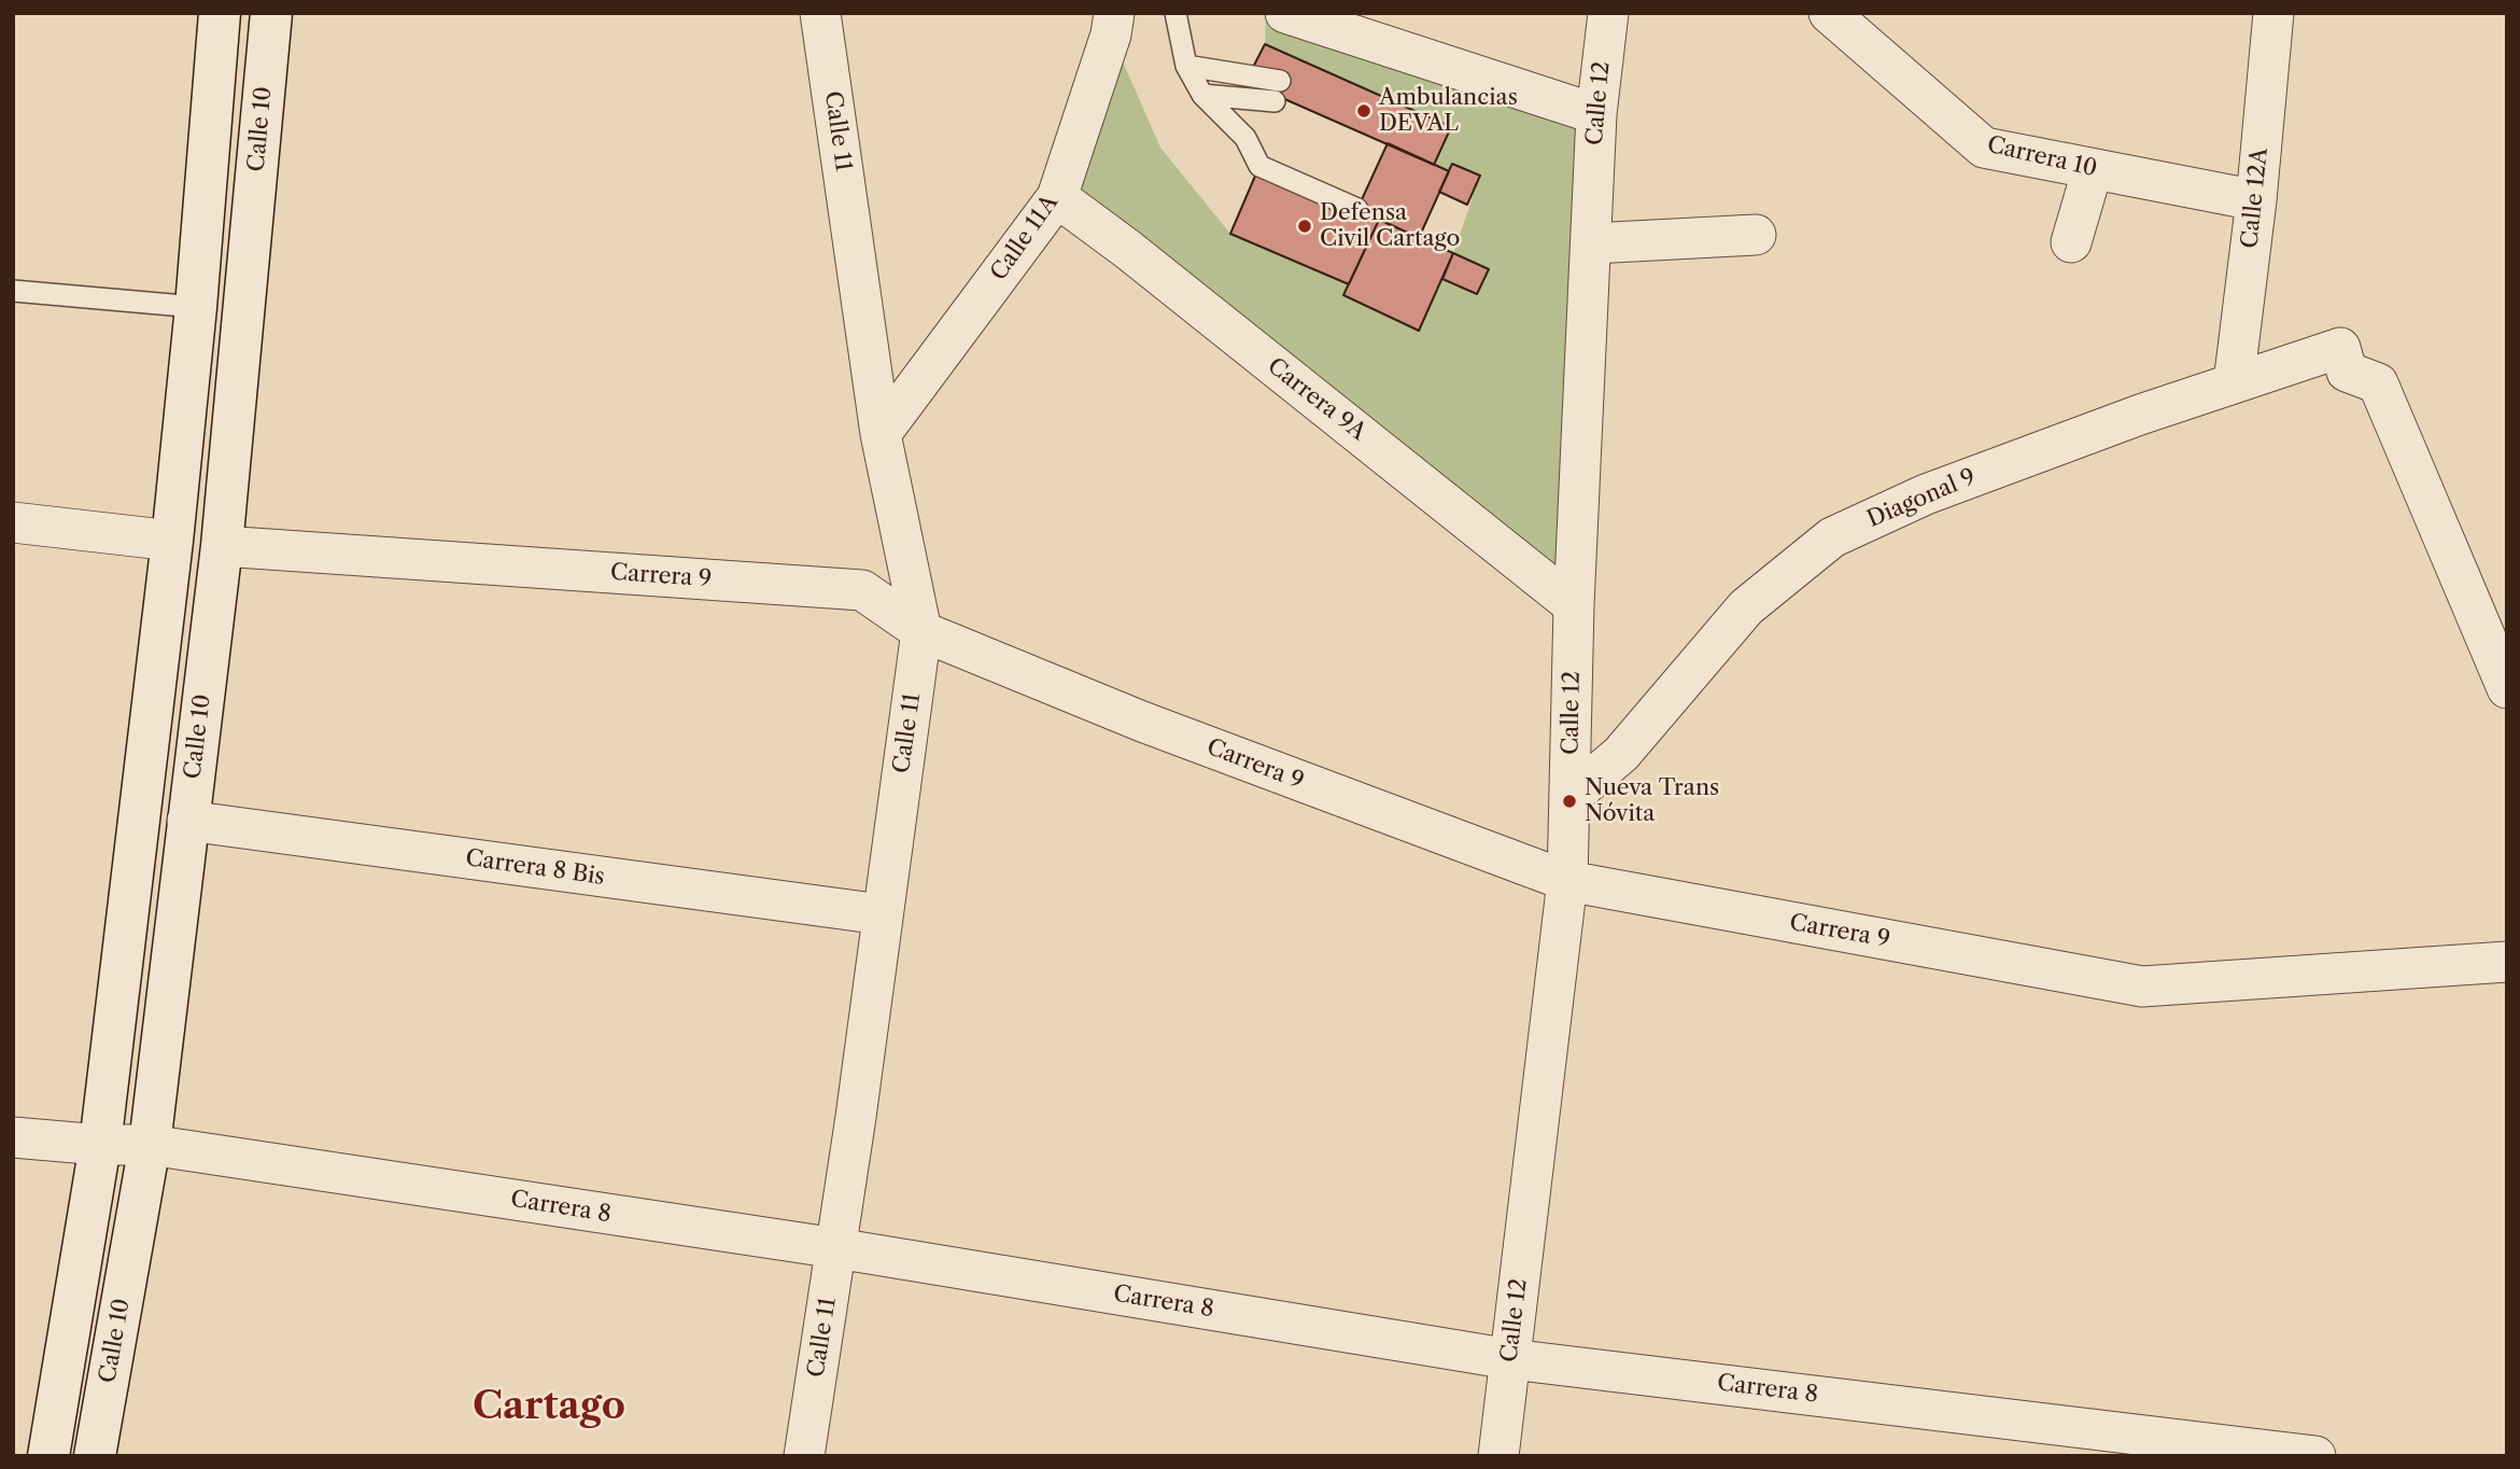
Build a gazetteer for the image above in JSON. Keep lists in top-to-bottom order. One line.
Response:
{"streets":{"main road":["Calle 10","Carrera 9"],"street":["Calle 12","Calle 11","Carrera 10","Calle 12A","Calle 11A","Carrera 9A","Diagonal 9","Carrera 8 Bis","Carrera 8"]},"crossings":[["Calle 12","Carrera 9A"],["Calle 12","Diagonal 9"],["Calle 12","Carrera 9"],["Calle 12","Carrera 8"],["Calle 10","Carrera 9"],["Calle 10","Carrera 8 Bis"],["Calle 10","Carrera 8"],["Calle 11","Calle 11A"],["Calle 11","Carrera 9"],["Calle 11","Carrera 8 Bis"],["Calle 11","Carrera 8"],["Carrera 10","Calle 12A"],["Calle 12A","Diagonal 9"],["Calle 11A","Carrera 9A"]],"districts":["Cartago"],"places":["Ambulancias DEVAL","Defensa Civil Cartago","Nueva Trans Nóvita"]}
